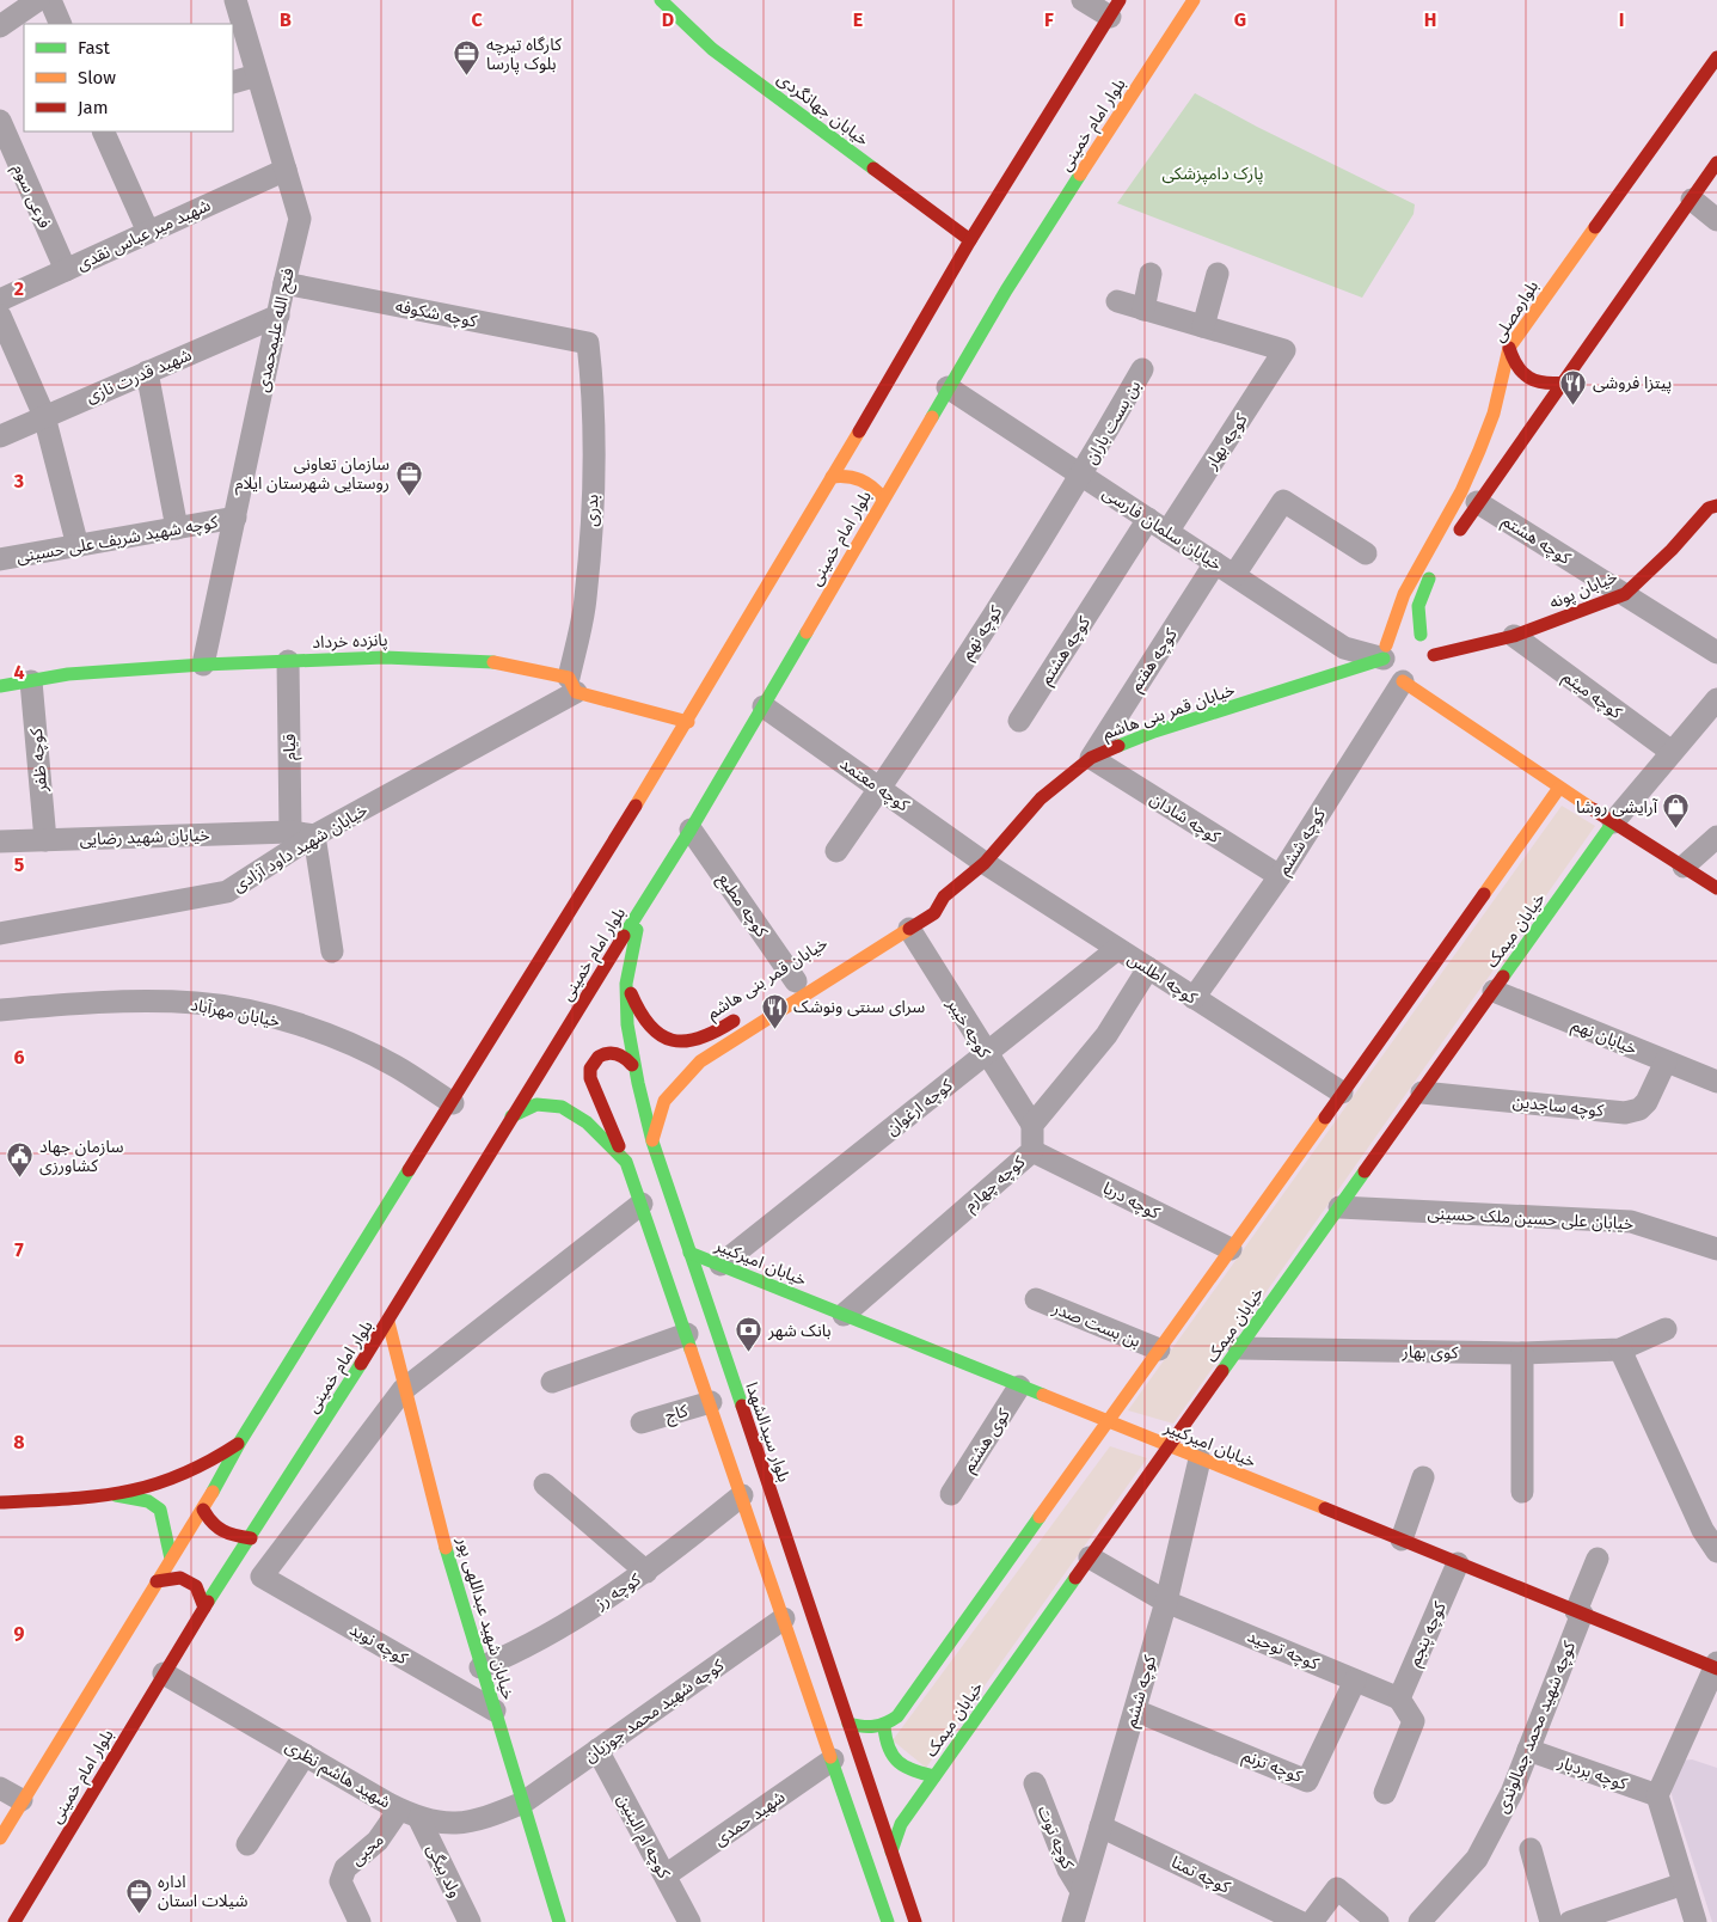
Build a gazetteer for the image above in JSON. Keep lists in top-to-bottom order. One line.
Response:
{"streets":{"street":["خیابان جهانگردی","بلوار امام خمینی","فرعی سوم","شهید میر عباس نقدی","بلوارمصلی","کوچه شکوفه","فتح الله علیمحمدی","شهید قدرت نازی","بن بست باران","کوچه بهار","بدری","خیابان سلمان فارسی","کوچه شهید شریف علی حسینی","کوچه هشتم","خیابان پونه","کوچه نهم","پانزده خرداد","کوچه هفتم","کوچه میثم","خیابان قمر بنی هاشم","قیام","کوچه ظفر","کوچه معتمد","کوچه شادان","خیابان شهید رضایی","کوچه ششم","خیابان شهید داود آزادی","کوچه مطیع","خیابان میمک","کوچه اطلس","خیابان مهرآباد","کوچه خیبر","خیابان نهم","کوچه ساجدین","کوچه ارغوان","کوچه چهارم","کوچه دریا","خیابان علی حسین ملک حسینی","خیابان امیرکبیر","بن بست صدر","کوی بهار","کاج","بلوار سیدالشهدا","کوی هشتم","کوچه رز","خیابان شهید عبداللهی پور","کوچه پنجم","کوچه نوید","کوچه توحید","کوچه شهید محمد جوزیان","کوچه شهید محمد جمالوندی","کوچه ترنم","کوچه بردبار","شهید هاشم نظری","شهید حمدی","کوچه ام البنین","کوچه توت","محبی","ولد بیگی","کوچه تمنا"]},"crossings":[["بلوار امام خمینی","خیابان سلمان فارسی"],["بلوار امام خمینی","کوچه معتمد"],["بلوار امام خمینی","کوچه مطیع"],["بلوار امام خمینی","بلوار سیدالشهدا"],["بلوار امام خمینی","خیابان شهید عبداللهی پور"],["بلوار امام خمینی","شهید هاشم نظری"],["فرعی سوم","شهید میر عباس نقدی"],["شهید میر عباس نقدی","فتح الله علیمحمدی"],["بلوارمصلی","خیابان سلمان فارسی"],["بلوارمصلی","خیابان پونه"],["بلوارمصلی","خیابان قمر بنی هاشم"],["بلوارمصلی","کوچه ششم"],["کوچه شکوفه","فتح الله علیمحمدی"],["کوچه شکوفه","بدری"],["فتح الله علیمحمدی","شهید قدرت نازی"],["فتح الله علیمحمدی","کوچه شهید شریف علی حسینی"],["فتح الله علیمحمدی","پانزده خرداد"],["بن بست باران","خیابان سلمان فارسی"],["بن بست باران","کوچه نهم"],["کوچه بهار","خیابان سلمان فارسی"],["کوچه بهار","کوچه هشتم"],["بدری","پانزده خرداد"],["بدری","خیابان شهید داود آزادی"],["خیابان سلمان فارسی","کوچه هشتم"],["خیابان سلمان فارسی","خیابان پونه"],["خیابان سلمان فارسی","کوچه نهم"],["خیابان سلمان فارسی","کوچه هفتم"],["خیابان سلمان فارسی","خیابان قمر بنی هاشم"],["خیابان سلمان فارسی","کوچه ششم"],["کوچه هشتم","خیابان پونه"],["خیابان پونه","کوچه میثم"],["خیابان پونه","خیابان قمر بنی هاشم"],["خیابان پونه","کوچه ششم"],["کوچه نهم","کوچه معتمد"],["پانزده خرداد","قیام"],["پانزده خرداد","کوچه ظفر"],["پانزده خرداد","خیابان شهید داود آزادی"],["کوچه هفتم","خیابان قمر بنی هاشم"],["کوچه هفتم","کوچه شادان"],["خیابان قمر بنی هاشم","کوچه معتمد"],["خیابان قمر بنی هاشم","کوچه شادان"],["خیابان قمر بنی هاشم","کوچه ششم"],["خیابان قمر بنی هاشم","کوچه اطلس"],["خیابان قمر بنی هاشم","کوچه خیبر"],["خیابان قمر بنی هاشم","بلوار سیدالشهدا"],["قیام","خیابان شهید رضایی"],["کوچه ظفر","خیابان شهید رضایی"],["کوچه معتمد","کوچه اطلس"],["کوچه شادان","کوچه ششم"],["خیابان شهید رضایی","خیابان شهید داود آزادی"],["کوچه ششم","کوچه اطلس"],["کوچه ششم","خیابان امیرکبیر"],["کوچه ششم","کوچه توحید"],["کوچه ششم","کوچه ترنم"],["کوچه ششم","کوچه توت"],["کوچه ششم","کوچه تمنا"],["خیابان میمک","خیابان نهم"],["خیابان میمک","کوچه ساجدین"],["خیابان میمک","خیابان علی حسین ملک حسینی"],["خیابان میمک","خیابان امیرکبیر"],["خیابان میمک","کوی بهار"],["خیابان میمک","بلوار سیدالشهدا"],["خیابان میمک","کوچه توحید"],["کوچه اطلس","کوچه ارغوان"],["کوچه خیبر","کوچه ارغوان"],["کوچه خیبر","کوچه چهارم"],["خیابان نهم","کوچه ساجدین"],["کوچه ارغوان","خیابان امیرکبیر"],["کوچه چهارم","کوچه دریا"],["کوچه چهارم","خیابان امیرکبیر"],["خیابان امیرکبیر","بلوار سیدالشهدا"],["خیابان امیرکبیر","کوی هشتم"],["خیابان امیرکبیر","کوچه پنجم"],["خیابان امیرکبیر","کوچه شهید محمد جمالوندی"],["کوچه رز","خیابان شهید عبداللهی پور"],["خیابان شهید عبداللهی پور","کوچه نوید"],["خیابان شهید عبداللهی پور","کوچه شهید محمد جوزیان"],["خیابان شهید عبداللهی پور","شهید هاشم نظری"],["کوچه پنجم","کوچه توحید"],["کوچه توحید","کوچه ترنم"],["کوچه شهید محمد جوزیان","شهید هاشم نظری"],["کوچه شهید محمد جوزیان","کوچه ام البنین"],["کوچه شهید محمد جمالوندی","کوچه بردبار"],["شهید هاشم نظری","محبی"],["شهید هاشم نظری","ولد بیگی"],["شهید حمدی","کوچه ام البنین"]],"parks":["پارک دامپزشکی"],"places":{"office":["کارگاه تیرچه بلوک پارسا","سازمان تعاونی روستایی شهرستان ایلام","اداره شیلات استان"],"restaurant":["پیتزا فروشی","سرای سنتی ونوشک"],"shop":["آرایشی روشا"],"public building":["سازمان جهاد کشاورزی"],"bank":["بانک شهر"]},"legend":["Fast","Slow","Jam"],"grid":{"columns":["B","C","D","E","F","G","H","I"],"rows":["2","3","4","5","6","7","8","9"]}}
